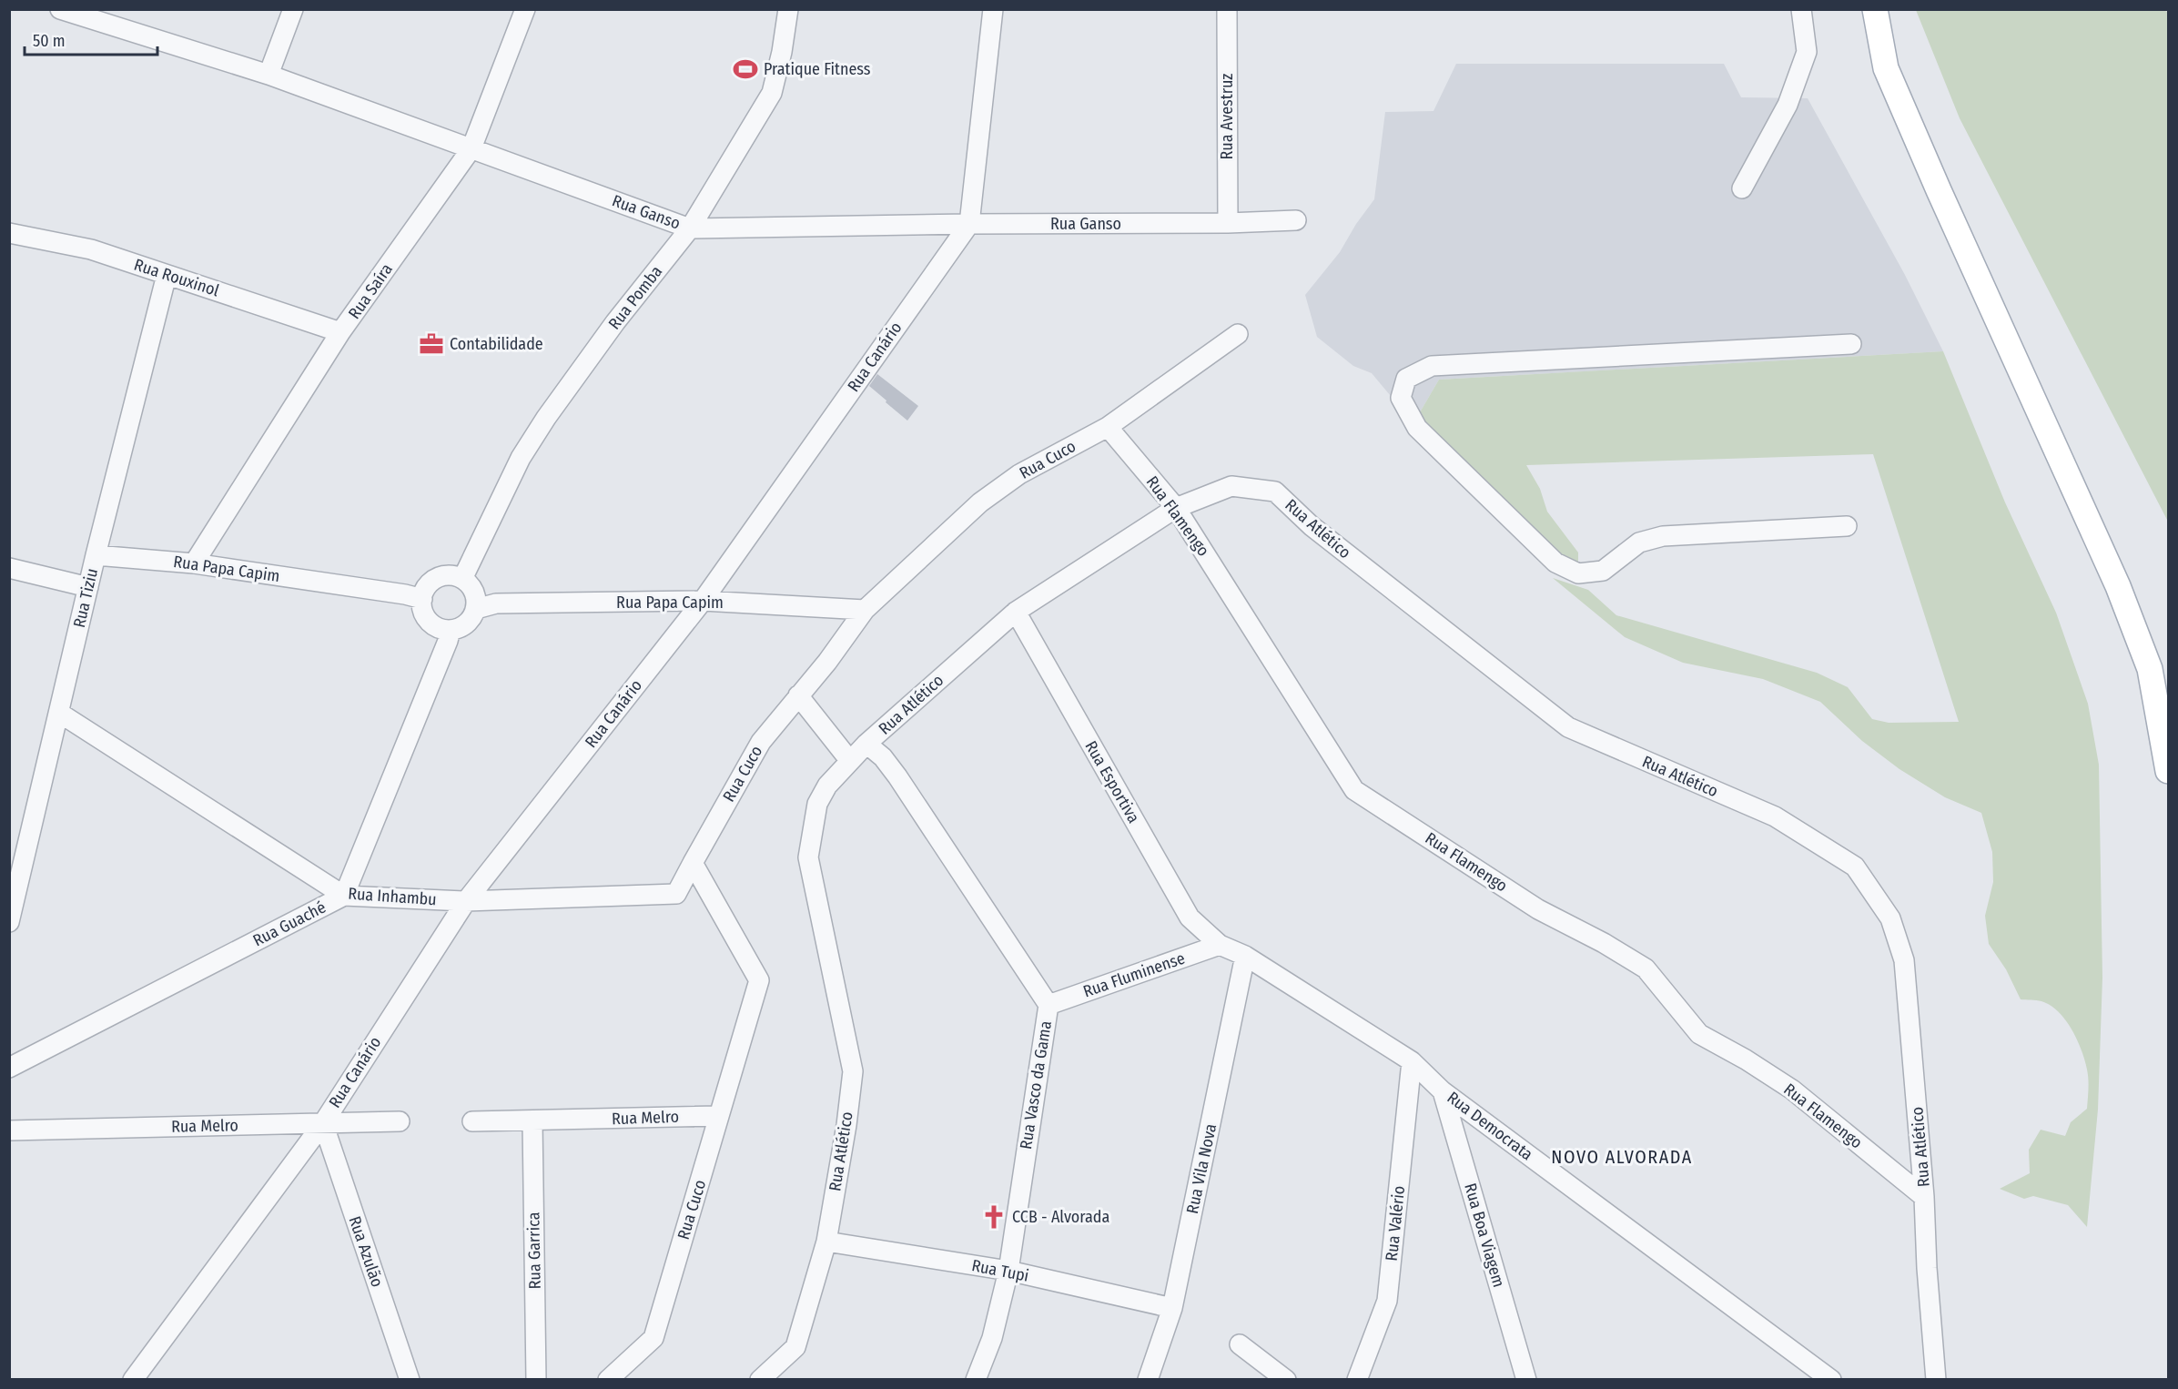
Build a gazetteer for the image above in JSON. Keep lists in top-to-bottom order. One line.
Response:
{"streets":{"street":["Rua Avestruz","Rua Ganso","Rua Rouxinol","Rua Saíra","Rua Pomba","Rua Canário","Rua Cuco","Rua Flamengo","Rua Atlético","Rua Papa Capim","Rua Tiziu","Rua Esportiva","Rua Inhambu","Rua Guaché","Rua Fluminense","Rua Vasco da Gama","Rua Melro","Rua Democrata","Rua Vila Nova","Rua Valério","Rua Boa Viagem","Rua Garrica","Rua Azulão","Rua Tupi"]},"crossings":[["Rua Avestruz","Rua Ganso"],["Rua Ganso","Rua Saíra"],["Rua Ganso","Rua Pomba"],["Rua Ganso","Rua Canário"],["Rua Rouxinol","Rua Saíra"],["Rua Rouxinol","Rua Tiziu"],["Rua Saíra","Rua Papa Capim"],["Rua Pomba","Rua Papa Capim"],["Rua Pomba","Rua Guaché"],["Rua Canário","Rua Papa Capim"],["Rua Canário","Rua Inhambu"],["Rua Canário","Rua Melro"],["Rua Canário","Rua Azulão"],["Rua Cuco","Rua Flamengo"],["Rua Cuco","Rua Papa Capim"],["Rua Cuco","Rua Inhambu"],["Rua Cuco","Rua Melro"],["Rua Flamengo","Rua Atlético"],["Rua Atlético","Rua Esportiva"],["Rua Atlético","Rua Vasco da Gama"],["Rua Atlético","Rua Tupi"],["Rua Papa Capim","Rua Tiziu"],["Rua Papa Capim","Rua Guaché"],["Rua Tiziu","Rua Inhambu"],["Rua Esportiva","Rua Fluminense"],["Rua Esportiva","Rua Democrata"],["Rua Inhambu","Rua Guaché"],["Rua Fluminense","Rua Vasco da Gama"],["Rua Fluminense","Rua Democrata"],["Rua Vasco da Gama","Rua Tupi"],["Rua Melro","Rua Garrica"],["Rua Melro","Rua Azulão"],["Rua Democrata","Rua Vila Nova"],["Rua Democrata","Rua Valério"],["Rua Democrata","Rua Boa Viagem"],["Rua Vila Nova","Rua Tupi"]],"districts":["NOVO ALVORADA"],"places":{"sports":["Pratique Fitness"],"office":["Contabilidade"],"church":["CCB - Alvorada"]},"scale_bar":"50 m"}
